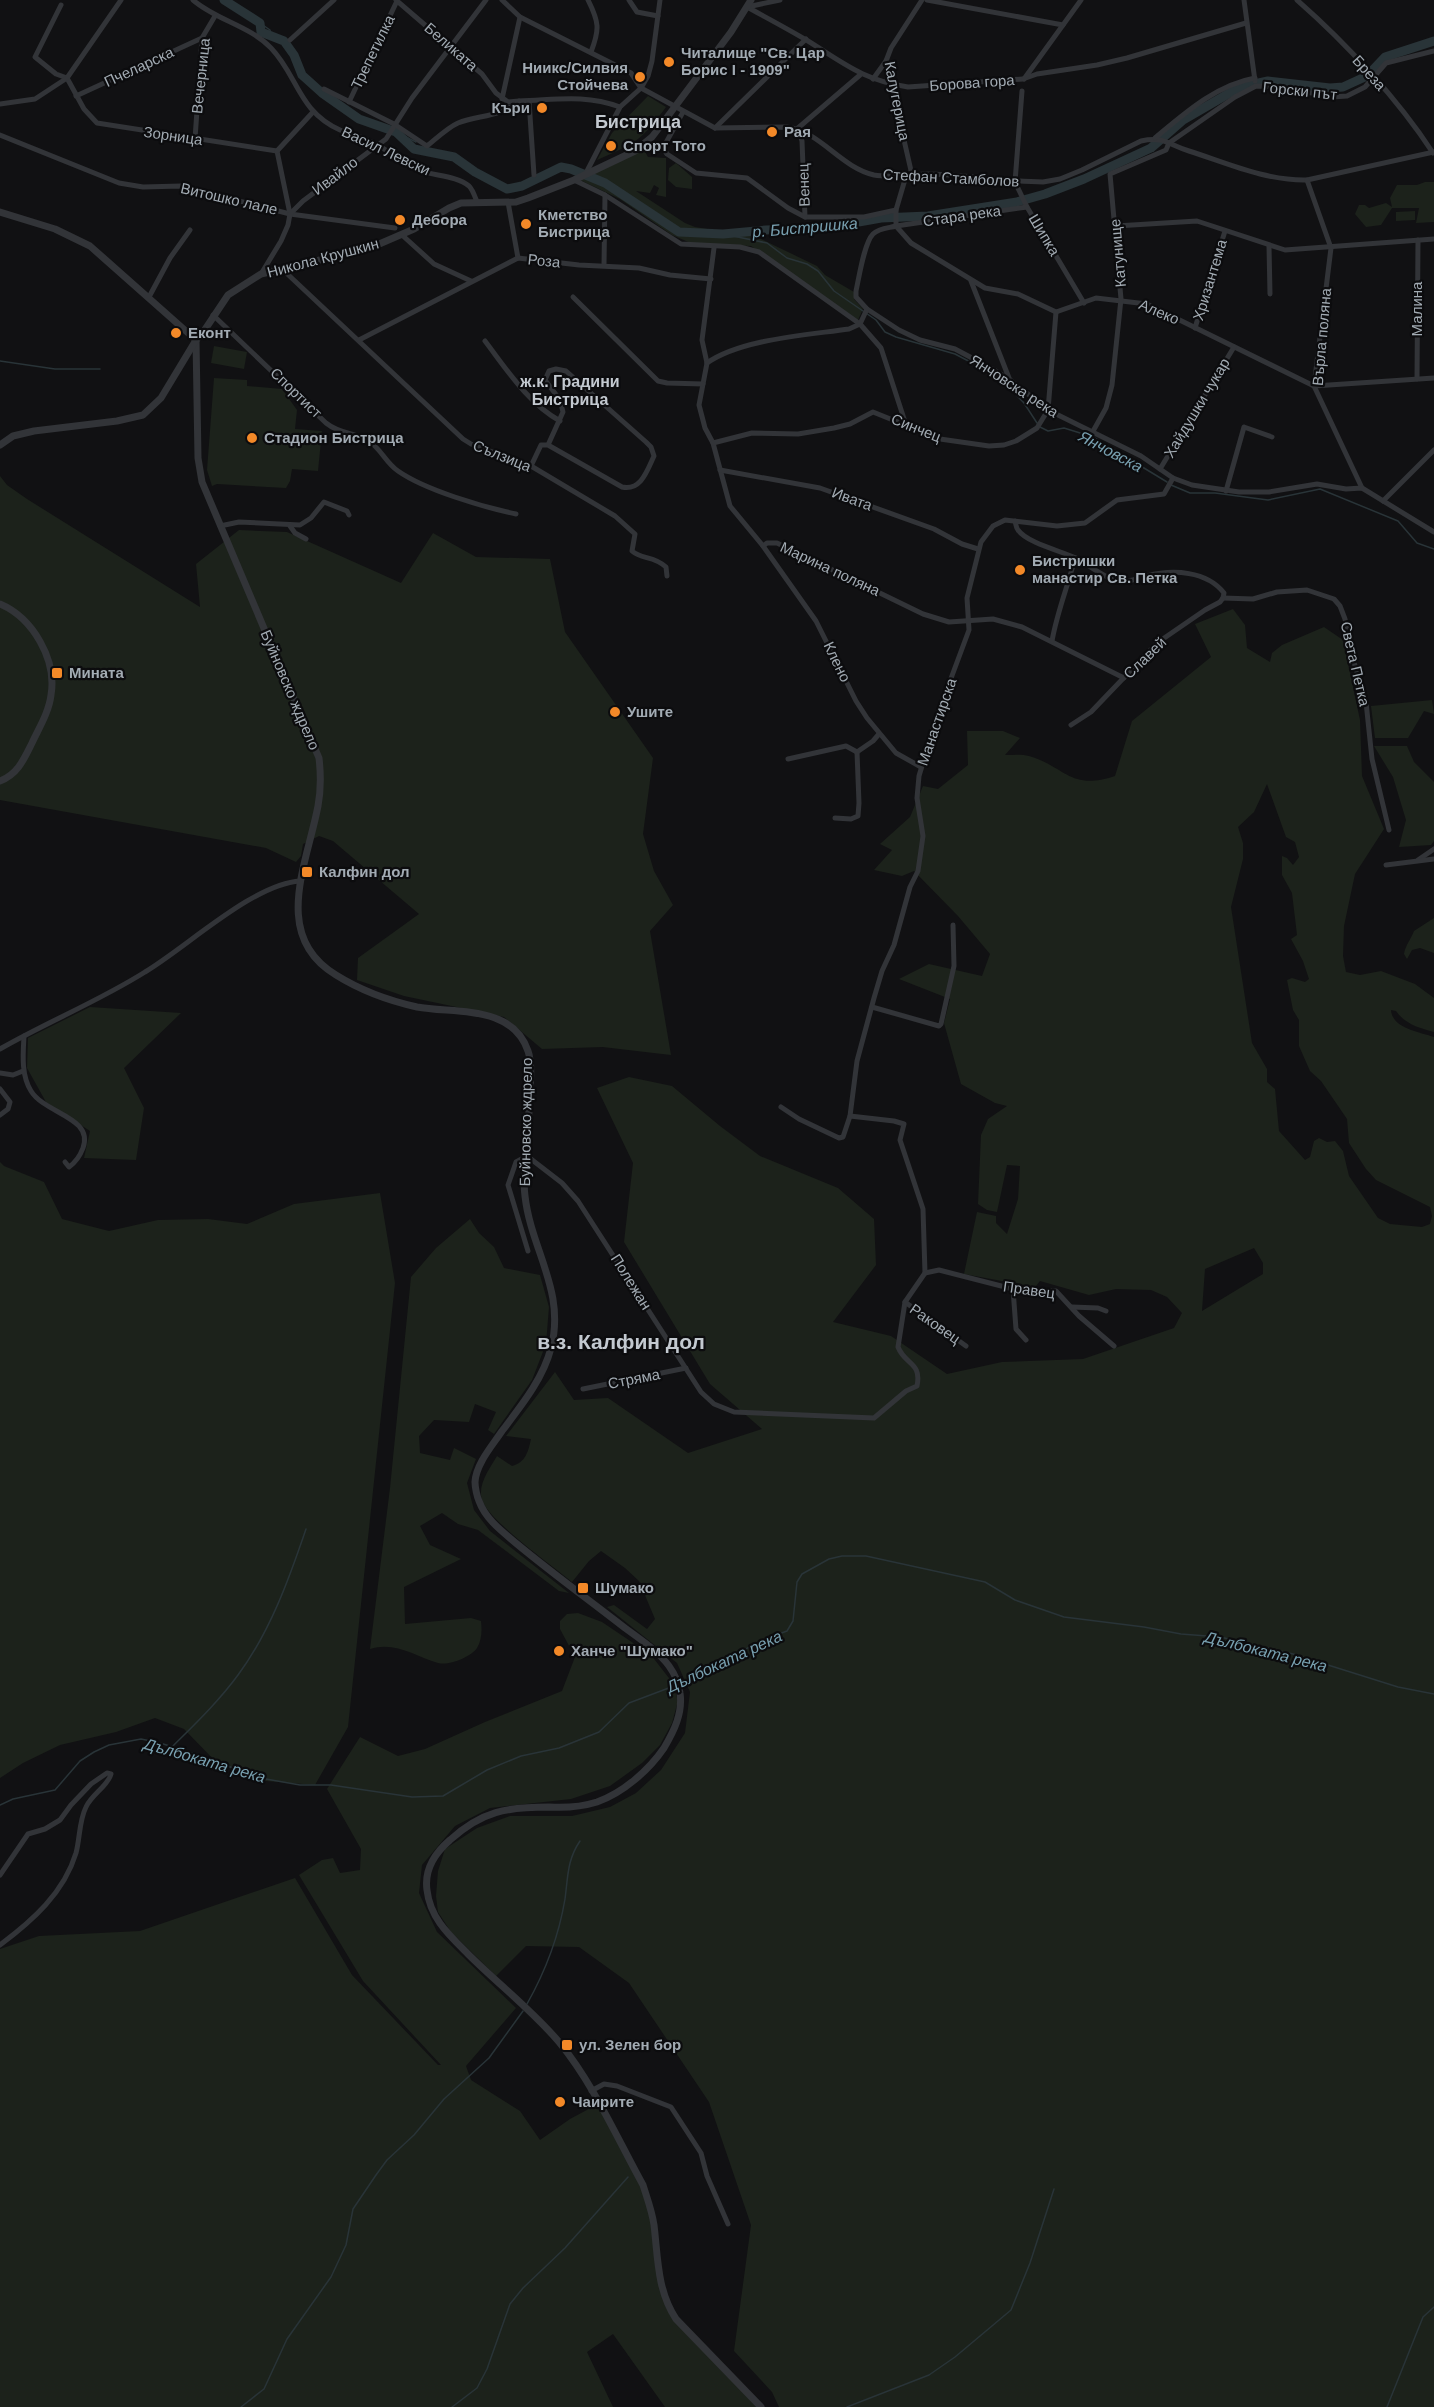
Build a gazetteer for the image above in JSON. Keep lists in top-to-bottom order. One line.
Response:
{"streets":{"street":["Беликата","Трепетилка","Пчеларска","Бреза","Вечерница","Борова гора","Горски път","Калугерица","Зорница","Васил Левски","Ивайло","Стефан Стамболов","Венец","Витошко лале","Стара река","Шипка","Катунище","Никола Крушкин","Роза","Хризантема","Малина","Алеко","Върла поляна","Янчовска река","Спортист","Хайдушки чукар","Синчец","Сълзица","Ивата","Марина поляна","Славей","Клено","Света Петка","Буйновско ждрело","Манастирска","Полежан","Правец","Раковец","Стряма"]},"crossings":[["Беликата","Трепетилка"],["Беликата","Ивайло"],["Трепетилка","Васил Левски"],["Пчеларска","Вечерница"],["Пчеларска","Зорница"],["Бреза","Горски път"],["Вечерница","Зорница"],["Вечерница","Васил Левски"],["Борова гора","Калугерица"],["Горски път","Стефан Стамболов"],["Горски път","Катунище"],["Калугерица","Стефан Стамболов"],["Калугерица","Стара река"],["Васил Левски","Ивайло"],["Васил Левски","Никола Крушкин"],["Ивайло","Витошко лале"],["Ивайло","Никола Крушкин"],["Стефан Стамболов","Венец"],["Стефан Стамболов","Шипка"],["Стара река","Шипка"],["Шипка","Алеко"],["Катунище","Алеко"],["Катунище","Янчовска река"],["Никола Крушкин","Спортист"],["Никола Крушкин","Сълзица"],["Никола Крушкин","Буйновско ждрело"],["Роза","Сълзица"],["Роза","Марина поляна"],["Хризантема","Алеко"],["Алеко","Върла поляна"],["Алеко","Хайдушки чукар"],["Алеко","Синчец"],["Върла поляна","Янчовска река"],["Янчовска река","Хайдушки чукар"],["Янчовска река","Синчец"],["Янчовска река","Манастирска"],["Синчец","Марина поляна"],["Ивата","Марина поляна"],["Ивата","Манастирска"],["Марина поляна","Славей"],["Марина поляна","Клено"],["Марина поляна","Манастирска"],["Славей","Света Петка"],["Клено","Манастирска"],["Буйновско ждрело","Полежан"],["Полежан","Раковец"],["Полежан","Стряма"]],"districts":["Бистрица","ж.к. Градини Бистрица","в.з. Калфин дол"],"water":["р. Бистришка","Янчовска","Дълбоката река"],"places":{"other":["Читалище \"Св. Цар Борис I - 1909\"","Ниикс/Силвия Стойчева","Къри","Рая","Спорт Тото","Дебора","Кметство Бистрица","Еконт","Стадион Бистрица","Бистришки манастир Св. Петка","Ушите","Ханче \"Шумако\"","Чаирите"],"transit":["Мината","Калфин дол","Шумако","ул. Зелен бор"]}}
